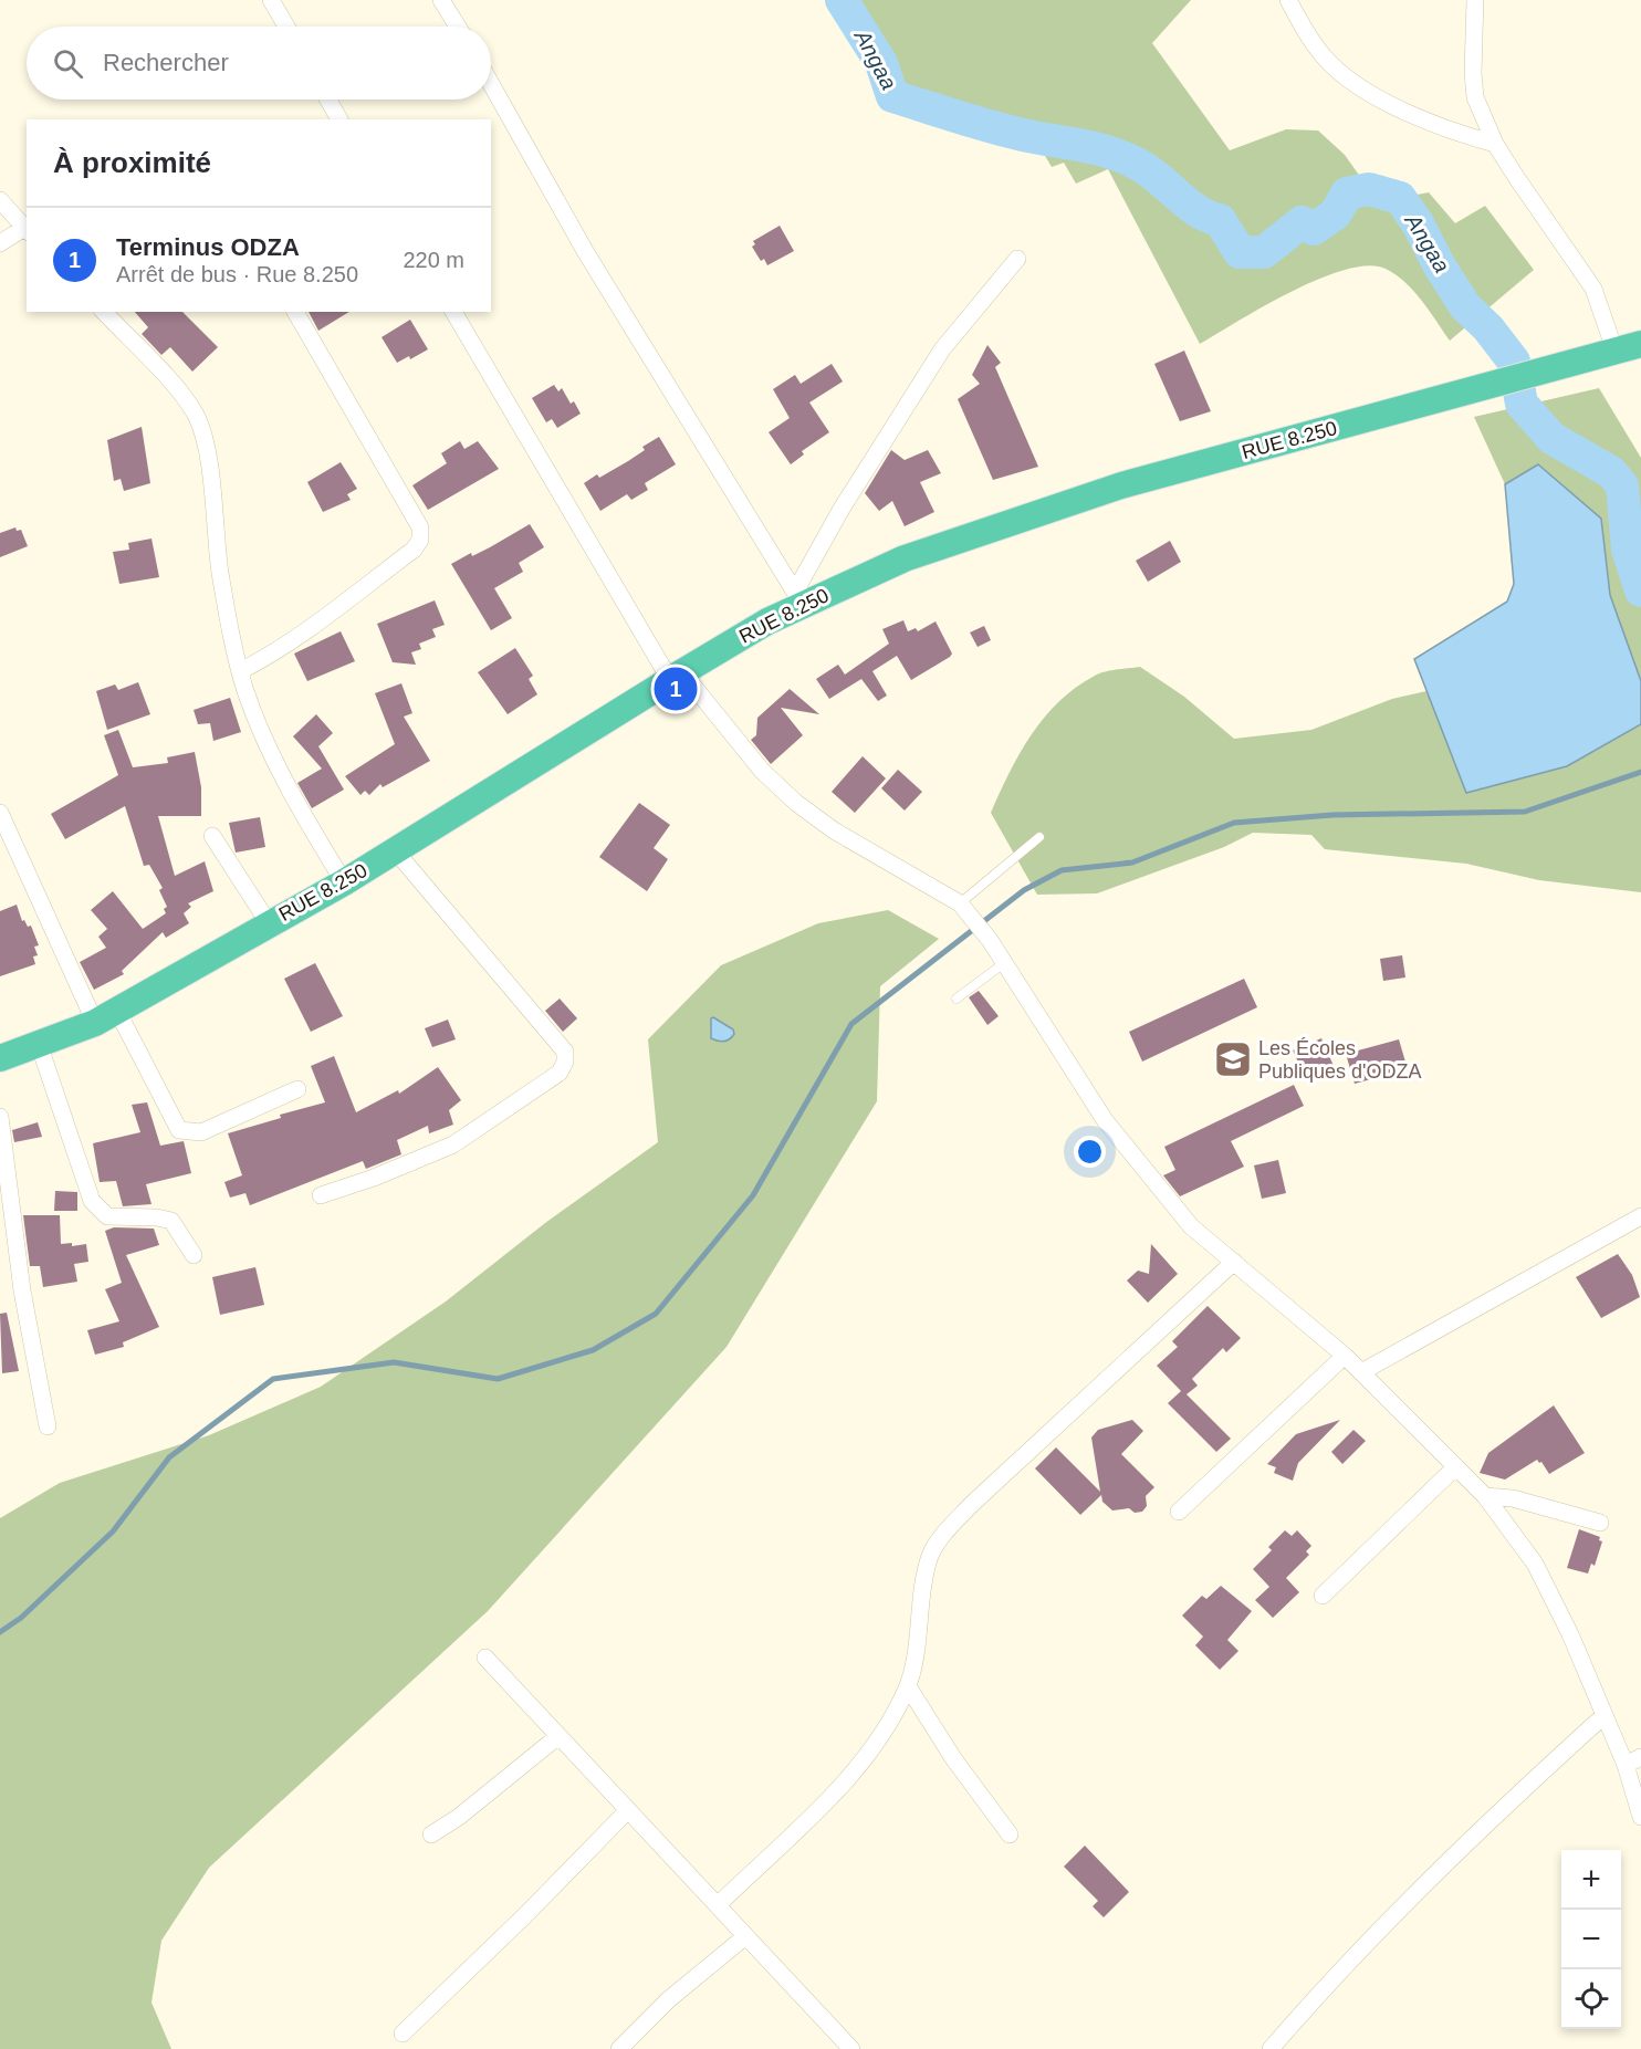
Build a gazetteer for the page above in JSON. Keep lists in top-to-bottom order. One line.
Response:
{"streets":{"highway":["RUE 8.250"]},"water":["Angaa"],"places":{"school or university":["Les Écoles Publiques d'ODZA"]},"page":{"search":"Rechercher","heading":"À proximité","list":[{"mark":"1","name":"Terminus ODZA","note":"Arrêt de bus · Rue 8.250","value":"220 m"}],"pins":"1","map_buttons":["+","−"]}}
